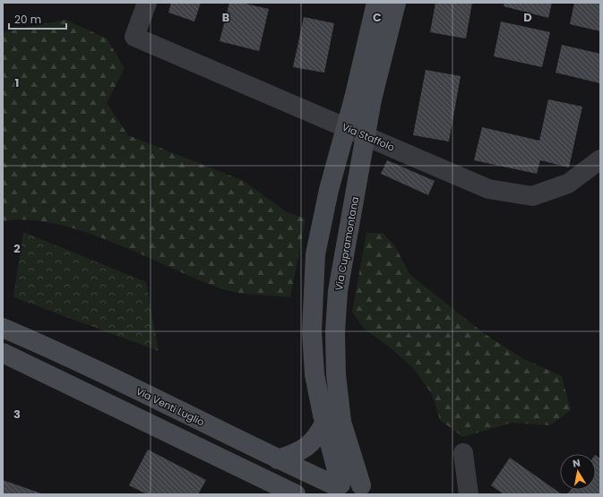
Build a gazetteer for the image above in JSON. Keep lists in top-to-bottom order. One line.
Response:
{"streets":{"main road":["Via Cupramontana","Via Venti Luglio"],"street":["Via Staffolo"]},"crossings":[["Via Cupramontana","Via Venti Luglio"]],"scale_bar":"20 m","north":"top","grid":{"columns":["B","C","D"],"rows":["1","2","3"]}}
